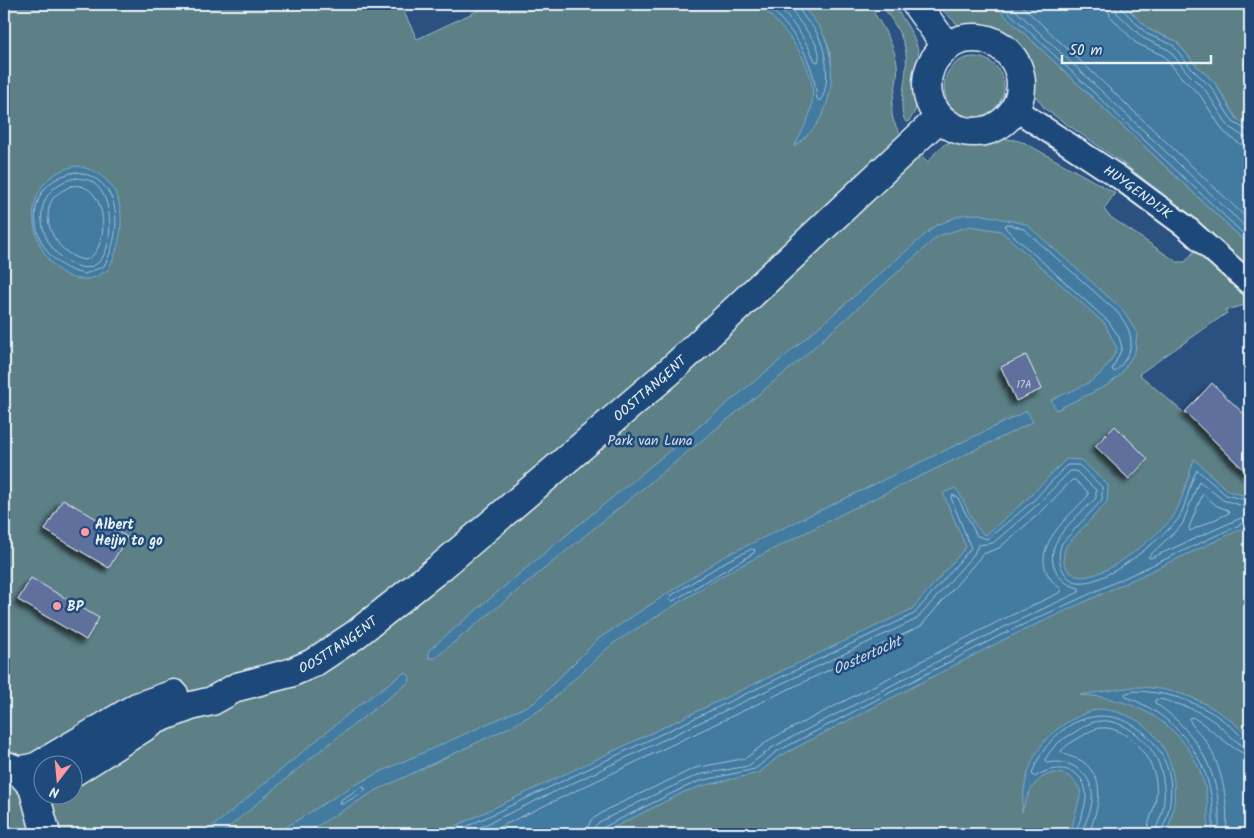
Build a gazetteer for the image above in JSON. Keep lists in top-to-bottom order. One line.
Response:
{"streets":{"main road":["OOSTTANGENT"],"street":["HUYGENDIJK"]},"crossings":[["HUYGENDIJK","OOSTTANGENT"]],"water":["Oostertocht"],"parks":["Park van Luna"],"places":["Albert Heijn to go","BP"],"house_numbers":["17A"],"scale_bar":"50 m","north":"bottom"}
